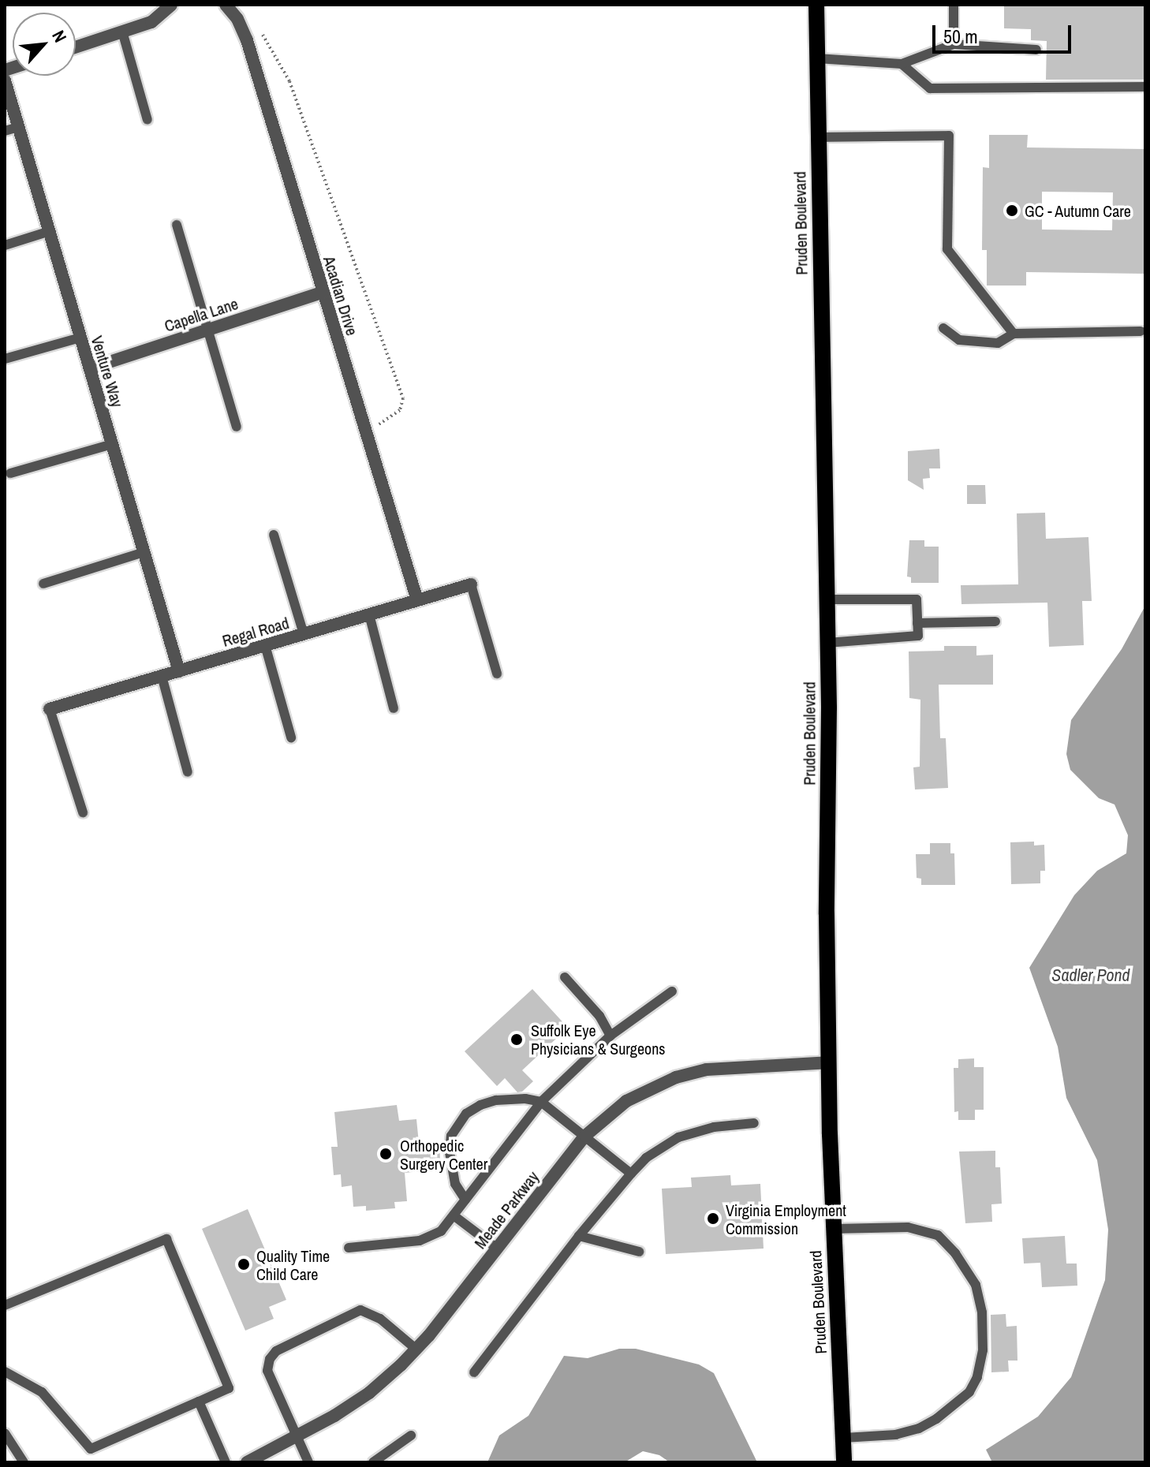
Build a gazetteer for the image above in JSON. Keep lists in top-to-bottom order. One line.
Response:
{"streets":{"main road":["Pruden Boulevard"],"street":["Acadian Drive","Capella Lane","Venture Way","Regal Road","Meade Parkway"]},"crossings":[["Pruden Boulevard","Meade Parkway"],["Acadian Drive","Capella Lane"],["Acadian Drive","Regal Road"],["Capella Lane","Venture Way"],["Venture Way","Regal Road"]],"water":["Sadler Pond"],"places":["GC - Autumn Care","Suffolk Eye Physicians & Surgeons","Orthopedic Surgery Center","Virginia Employment Commission","Quality Time Child Care"],"scale_bar":"50 m","north":"top right"}
